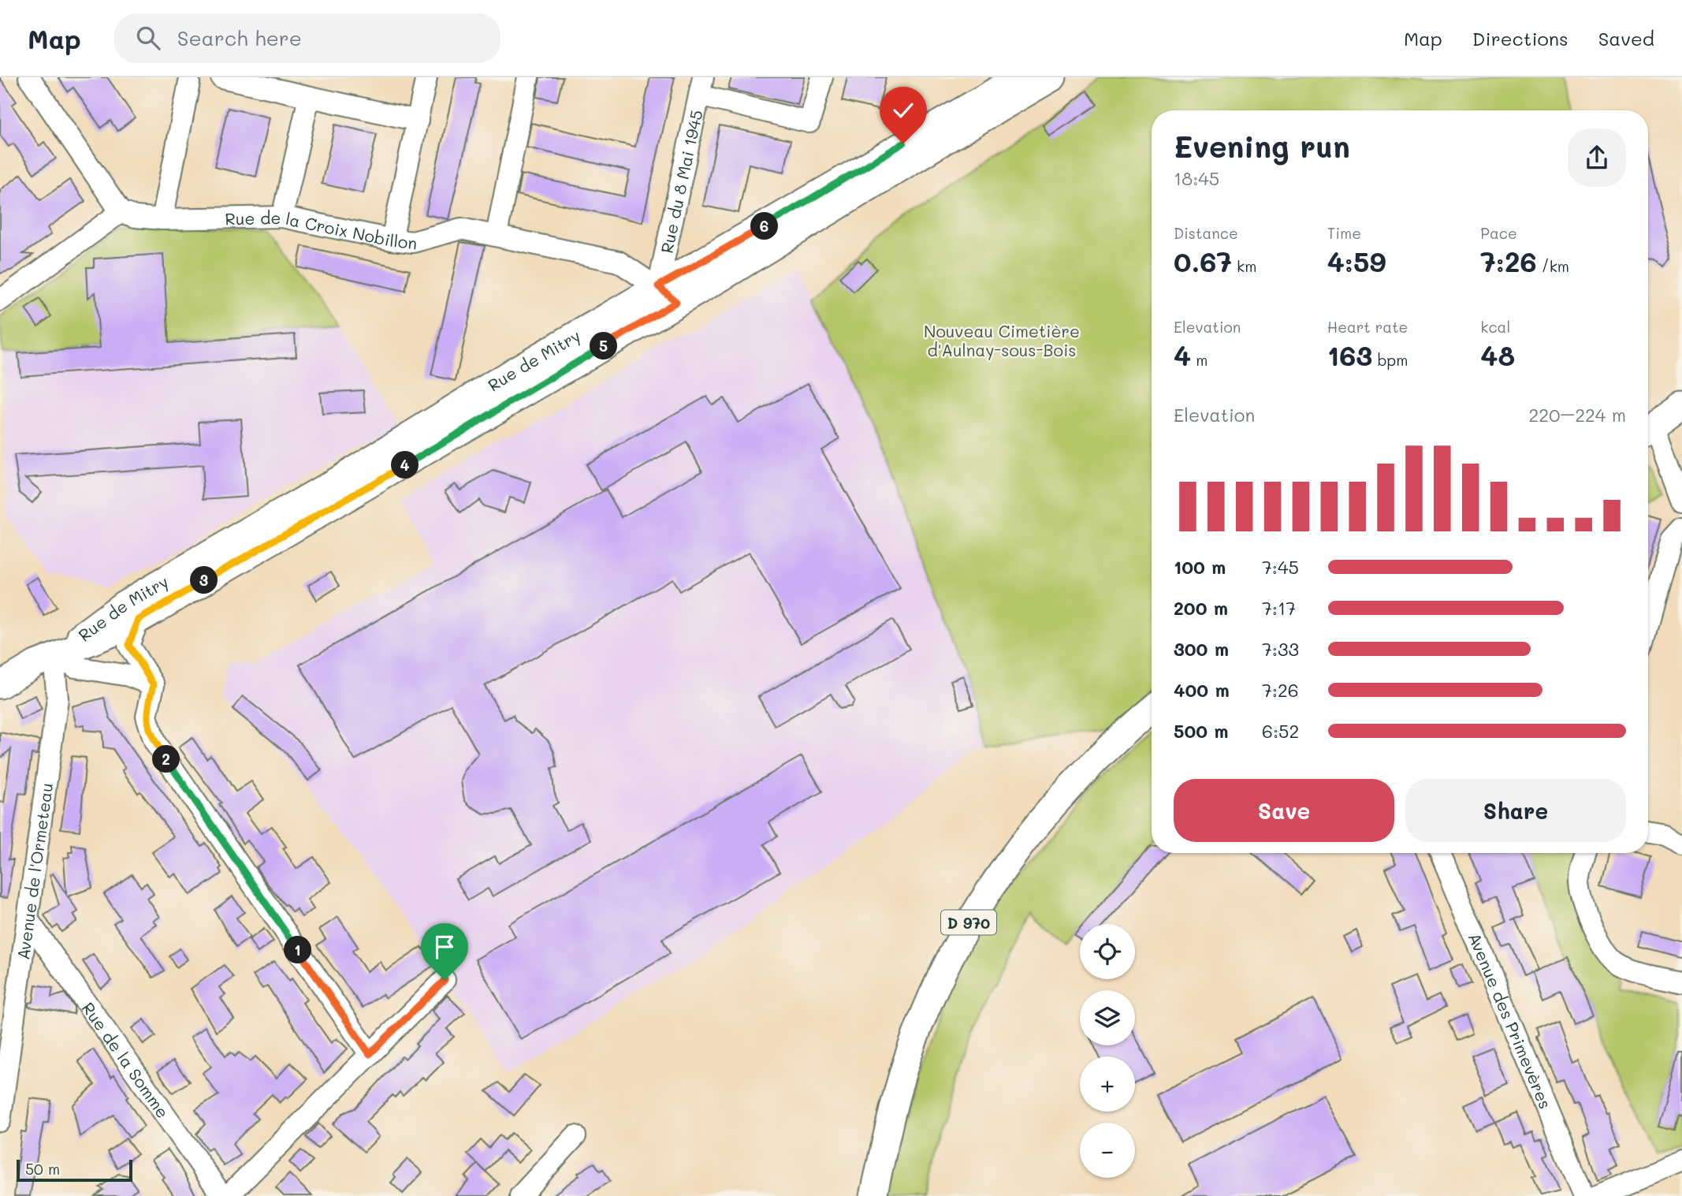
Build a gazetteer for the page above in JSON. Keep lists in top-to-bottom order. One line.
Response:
{"streets":{"main road":["Rue de Mitry","D 970"],"street":["Rue du 8 Mai 1945","Rue de la Croix Nobillon","Avenue de l'Ormeteau","Avenue des Primevères","Rue de la Somme"]},"crossings":[["Rue du 8 Mai 1945","Rue de la Croix Nobillon"],["Rue du 8 Mai 1945","Rue de Mitry"],["Rue de la Croix Nobillon","Rue de Mitry"],["Rue de Mitry","Avenue de l'Ormeteau"],["Avenue de l'Ormeteau","Rue de la Somme"]],"parks":["Nouveau Cimetière d'Aulnay-sous-Bois"],"scale_bar":"50 m","page":{"header":"Map","search":"Search here","nav":["Map","Directions","Saved"],"heading":["Evening run","18:45"],"stats":[["Distance","0.67 km"],["Time","4:59"],["Pace","7:26 /km"],["Elevation","4 m"],["Heart rate","163 bpm"],["kcal","48"]],"pins":["6","5","4","3","2","1"],"chart":["Elevation","220–224 m"],"list":[{"name":"100 m","note":"7:45"},{"name":"200 m","note":"7:17"},{"name":"300 m","note":"7:33"},{"name":"400 m","note":"7:26"},{"name":"500 m","note":"6:52"}],"buttons":["Save","Share"],"map_buttons":["+","−"],"scale":"50 m"}}
